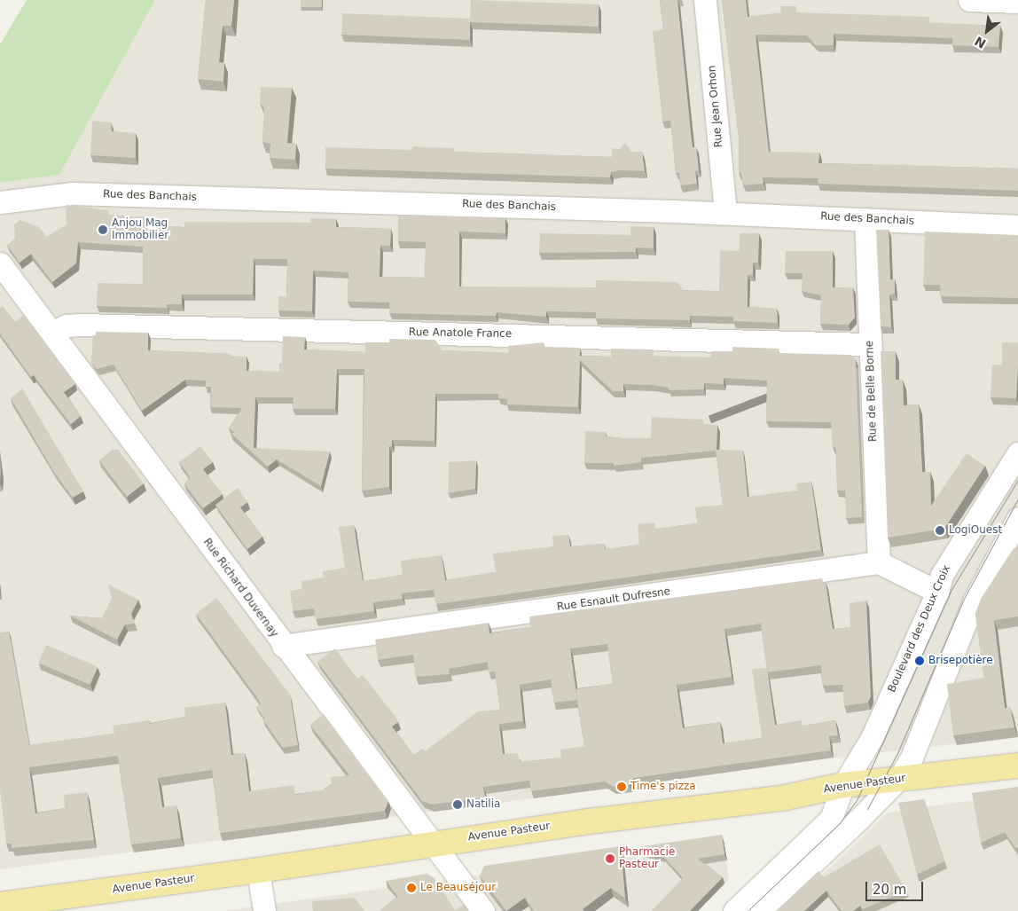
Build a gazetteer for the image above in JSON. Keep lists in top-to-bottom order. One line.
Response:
{"streets":{"main road":["Avenue Pasteur"],"street":["Rue Jean Orhon","Rue des Banchais","Rue Anatole France","Rue de Belle Borne","Rue Richard Duvernay","Rue Esnault Dufresne","Boulevard des Deux Croix"]},"crossings":[["Rue Jean Orhon","Rue des Banchais"],["Rue des Banchais","Rue de Belle Borne"],["Rue Anatole France","Rue de Belle Borne"],["Rue Anatole France","Rue Richard Duvernay"],["Rue de Belle Borne","Rue Esnault Dufresne"],["Rue Richard Duvernay","Rue Esnault Dufresne"],["Rue Richard Duvernay","Avenue Pasteur"],["Boulevard des Deux Croix","Avenue Pasteur"]],"places":["Anjou Mag Immobilier","LogiOuest","Brisepotière","Time's pizza","Natilia","Pharmacie Pasteur","Le Beauséjour"],"scale_bar":"20 m","north":"bottom left"}
